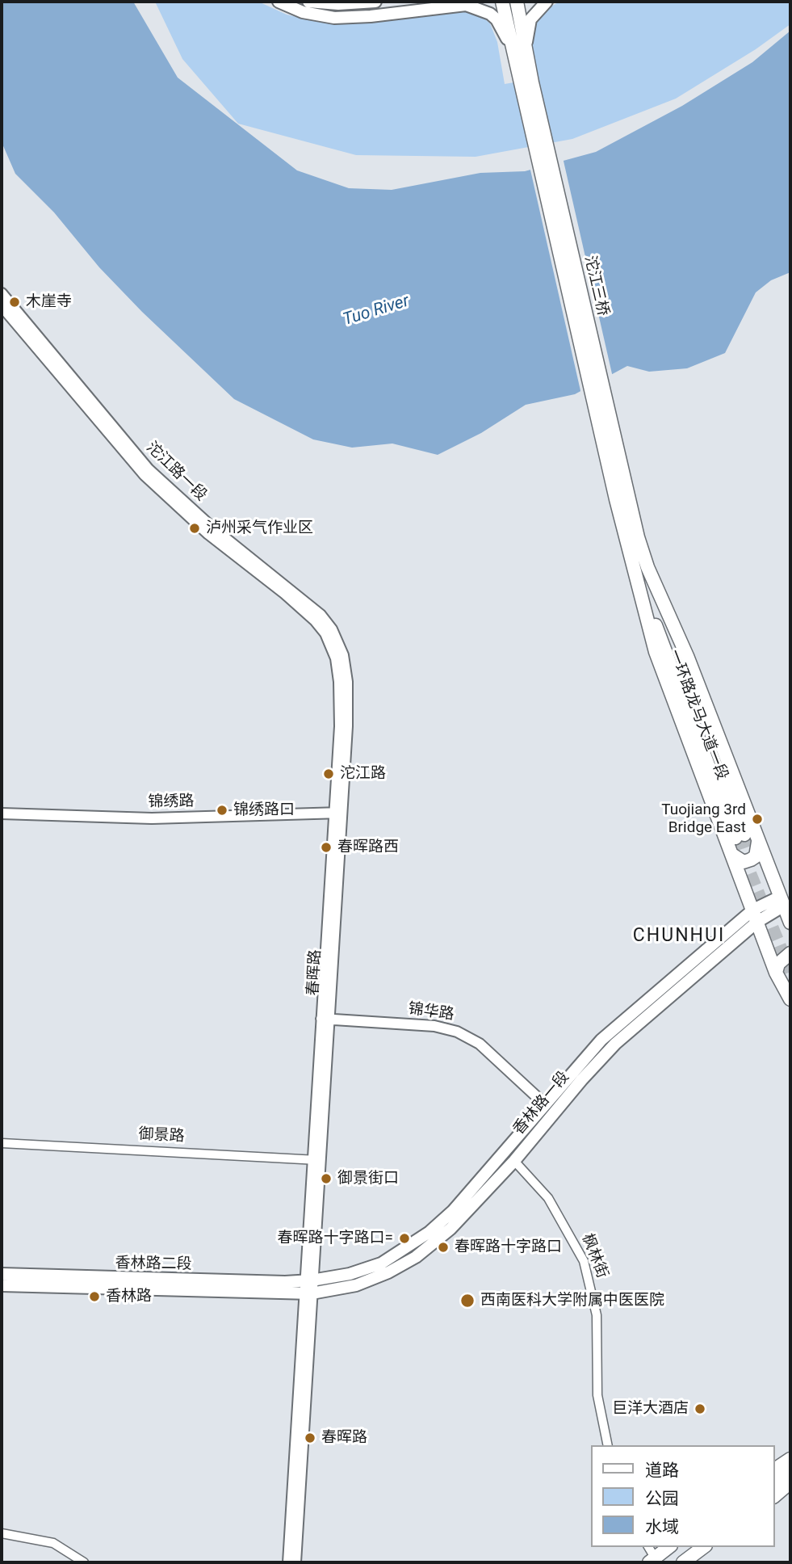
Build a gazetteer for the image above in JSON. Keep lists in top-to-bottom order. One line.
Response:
{"streets":{"highway":["沱江三桥","一环路龙马大道一段"],"main road":["香林路一段","香林路二段"],"street":["沱江路一段","锦绣路","春晖路","锦华路","御景路","枫林街"]},"crossings":[["沱江三桥","一环路龙马大道一段"],["沱江路一段","春晖路"],["一环路龙马大道一段","香林路一段"],["锦绣路","春晖路"],["春晖路","锦华路"],["春晖路","香林路一段"],["春晖路","御景路"],["春晖路","香林路二段"],["锦华路","香林路一段"],["香林路一段","枫林街"],["香林路一段","香林路二段"]],"districts":["CHUNHUI"],"water":["Tuo River"],"places":["木崖寺","泸州采气作业区","沱江路","锦绣路口","Tuojiang 3rd Bridge East","春晖路西","御景街口","春晖路十字路口=","春晖路十字路口","香林路","西南医科大学附属中医医院","巨洋大酒店","春晖路"],"legend":["道路","公园","水域"]}
